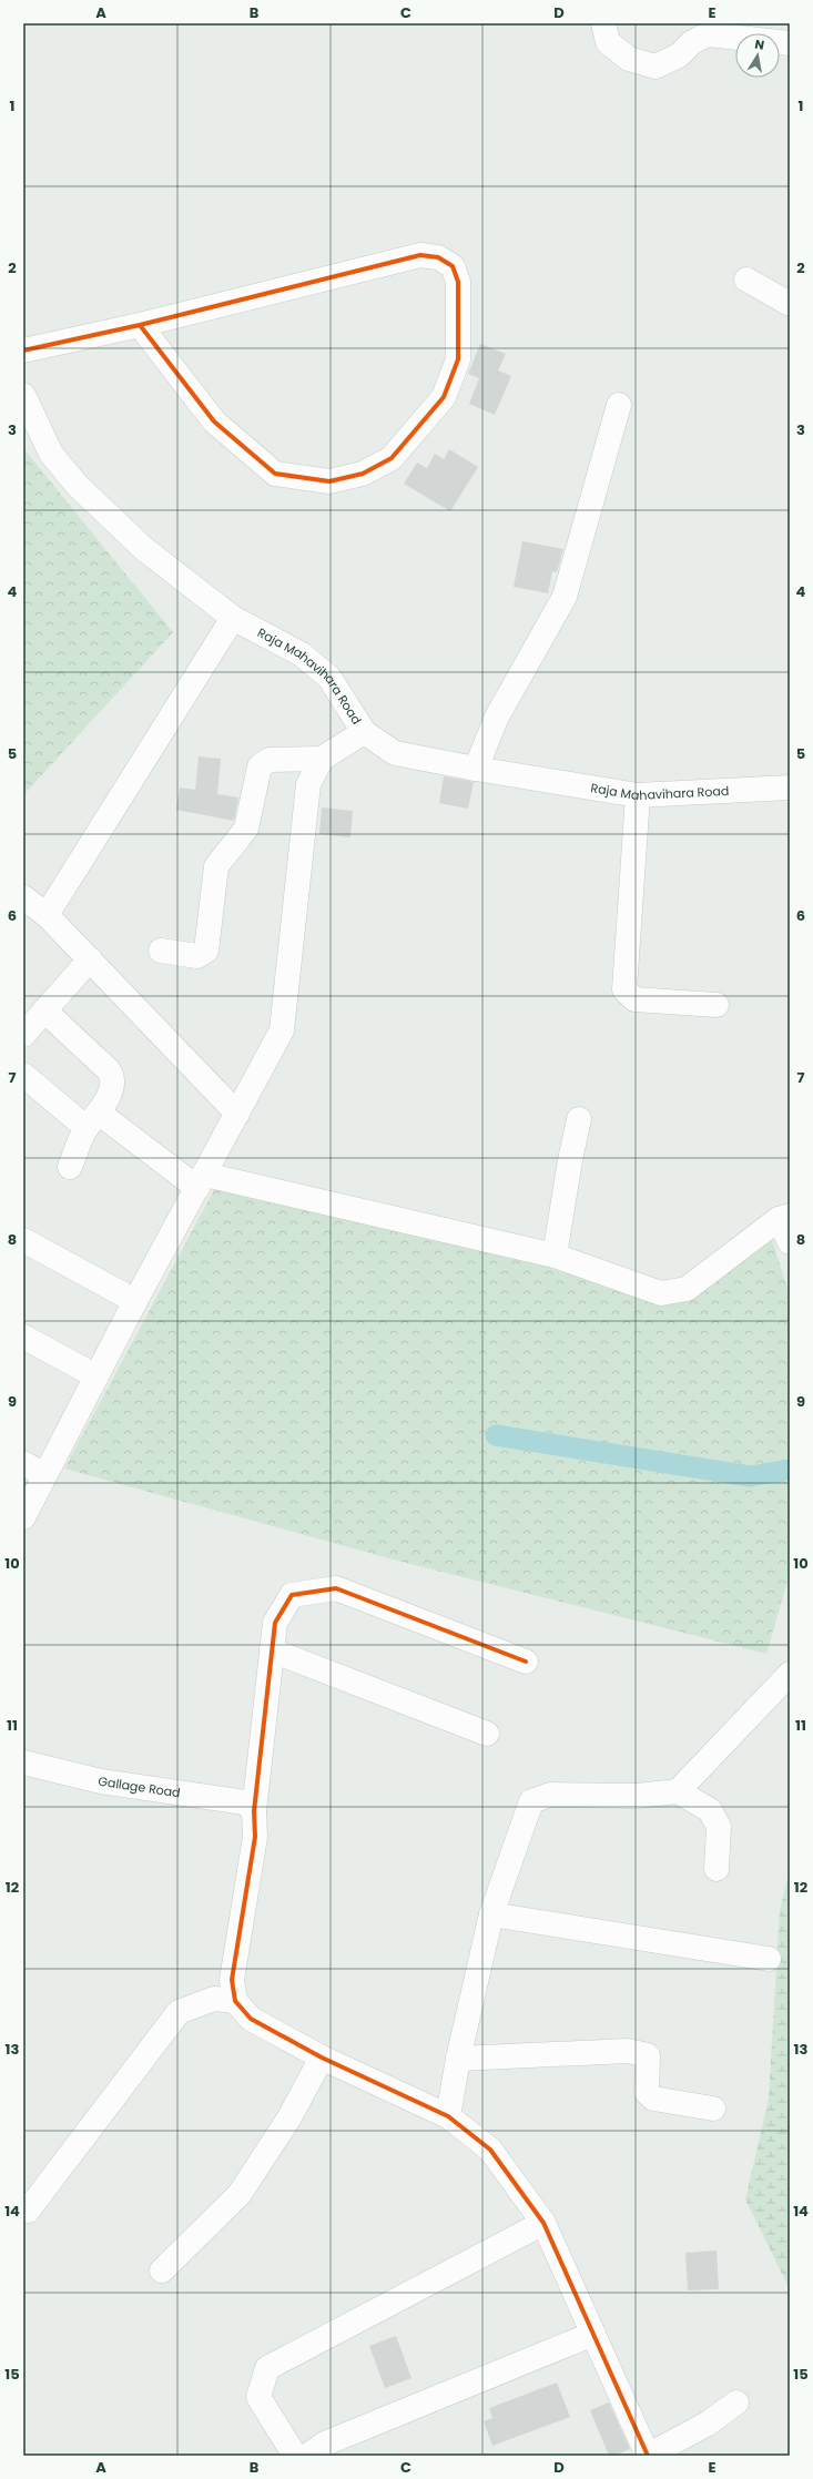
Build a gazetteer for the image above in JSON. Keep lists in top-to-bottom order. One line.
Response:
{"streets":{"street":["Raja Mahavihara Road","Gallage Road"]},"north":"top","grid":{"columns":["A","B","C","D","E"],"rows":["1","2","3","4","5","6","7","8","9","10","11","12","13","14","15"]}}
